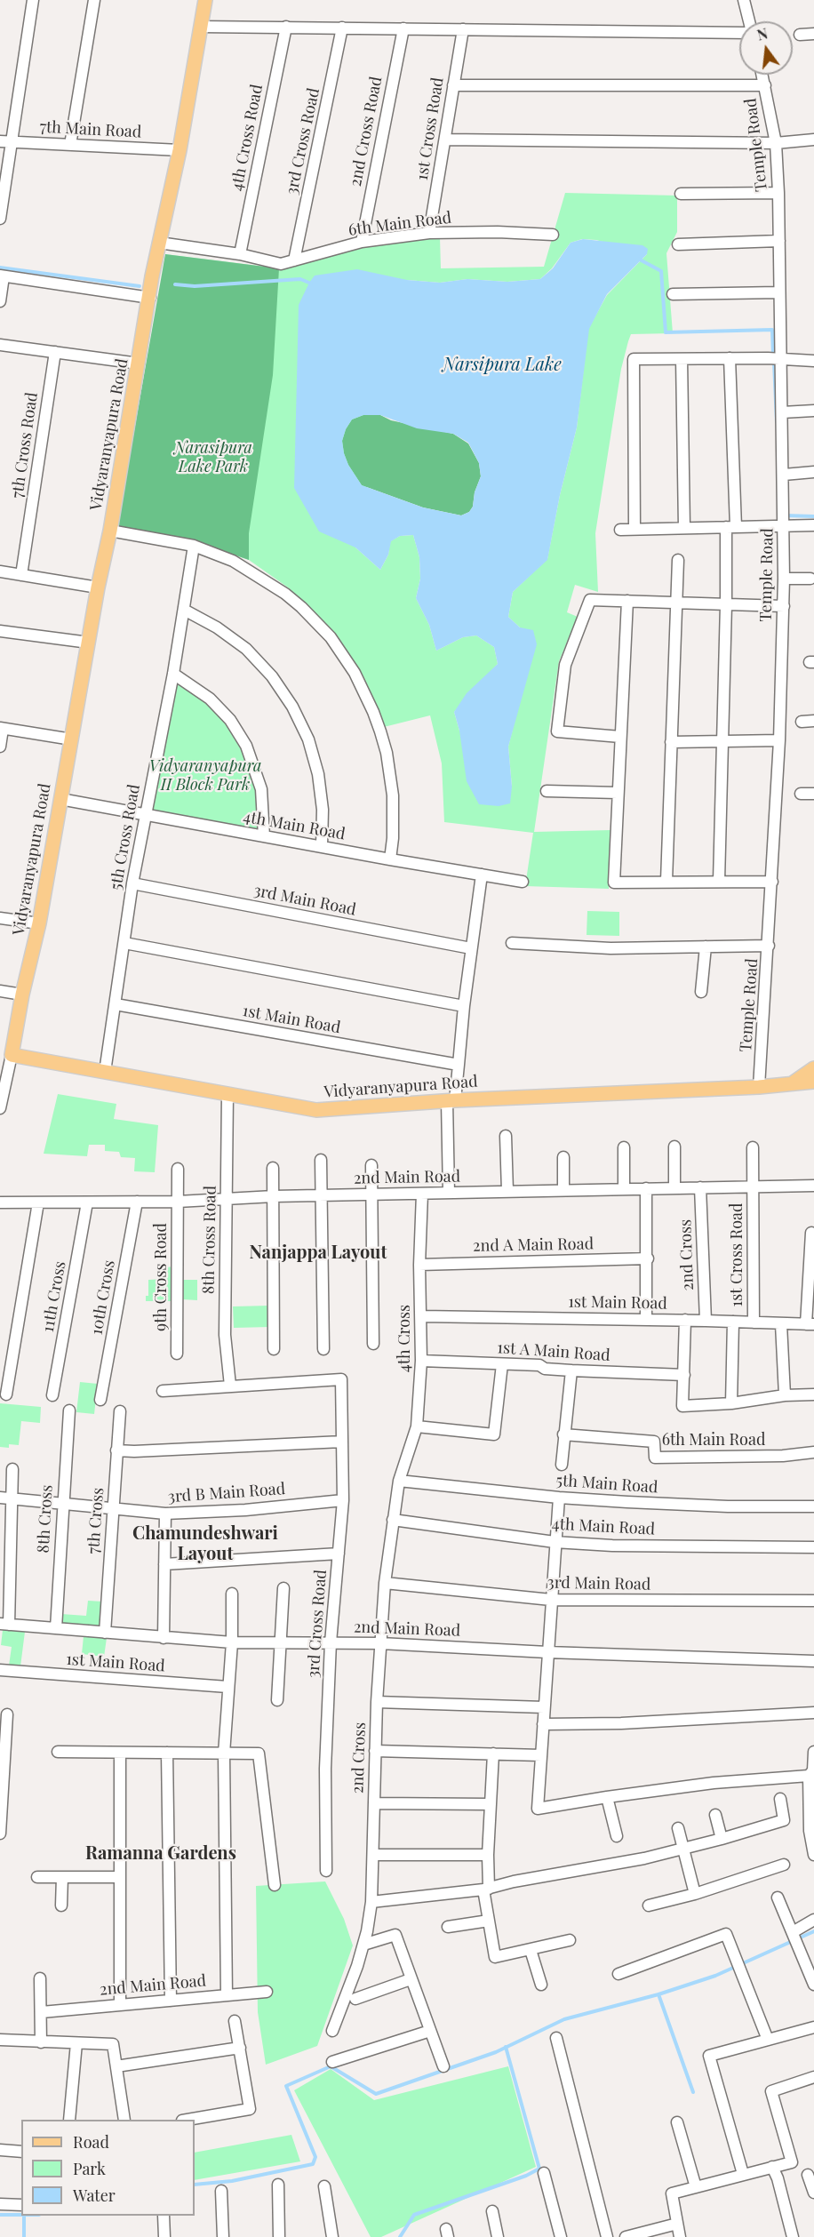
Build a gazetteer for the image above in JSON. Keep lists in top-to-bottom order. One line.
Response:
{"streets":{"main road":["Vidyaranyapura Road"],"street":["1st Cross Road","7th Main Road","2nd Cross Road","4th Cross Road","3rd Cross Road","Temple Road","6th Main Road","7th Cross Road","4th Main Road","5th Cross Road","3rd Main Road","1st Main Road","2nd Main Road","8th Cross Road","2nd A Main Road","2nd Cross","9th Cross Road","11th Cross","10th Cross","4th Cross","1st A Main Road","5th Main Road","3rd B Main Road","8th Cross","7th Cross"]},"crossings":[["1st Cross Road","6th Main Road"],["1st Cross Road","1st Main Road"],["1st Cross Road","2nd Main Road"],["7th Main Road","Vidyaranyapura Road"],["2nd Cross Road","6th Main Road"],["4th Cross Road","6th Main Road"],["3rd Cross Road","6th Main Road"],["3rd Cross Road","2nd Main Road"],["3rd Cross Road","8th Cross Road"],["3rd Cross Road","3rd B Main Road"],["Temple Road","Vidyaranyapura Road"],["6th Main Road","Vidyaranyapura Road"],["Vidyaranyapura Road","4th Main Road"],["Vidyaranyapura Road","5th Cross Road"],["Vidyaranyapura Road","8th Cross Road"],["4th Main Road","5th Cross Road"],["4th Main Road","2nd Cross"],["5th Cross Road","3rd Main Road"],["5th Cross Road","1st Main Road"],["3rd Main Road","2nd Cross"],["1st Main Road","2nd Cross"],["1st Main Road","4th Cross"],["2nd Main Road","8th Cross Road"],["2nd Main Road","2nd Cross"],["2nd Main Road","9th Cross Road"],["2nd Main Road","11th Cross"],["2nd Main Road","10th Cross"],["2nd Main Road","4th Cross"],["2nd Main Road","8th Cross"],["2nd Main Road","7th Cross"],["2nd A Main Road","4th Cross"],["2nd Cross","4th Cross"],["2nd Cross","5th Main Road"],["4th Cross","1st A Main Road"],["4th Cross","5th Main Road"],["3rd B Main Road","7th Cross"]],"districts":["Nanjappa Layout","Chamundeshwari Layout","Ramanna Gardens"],"water":["Narsipura Lake"],"parks":["Narasipura Lake Park","Vidyaranyapura II Block Park"],"legend":["Road","Park","Water"],"north":"top"}
